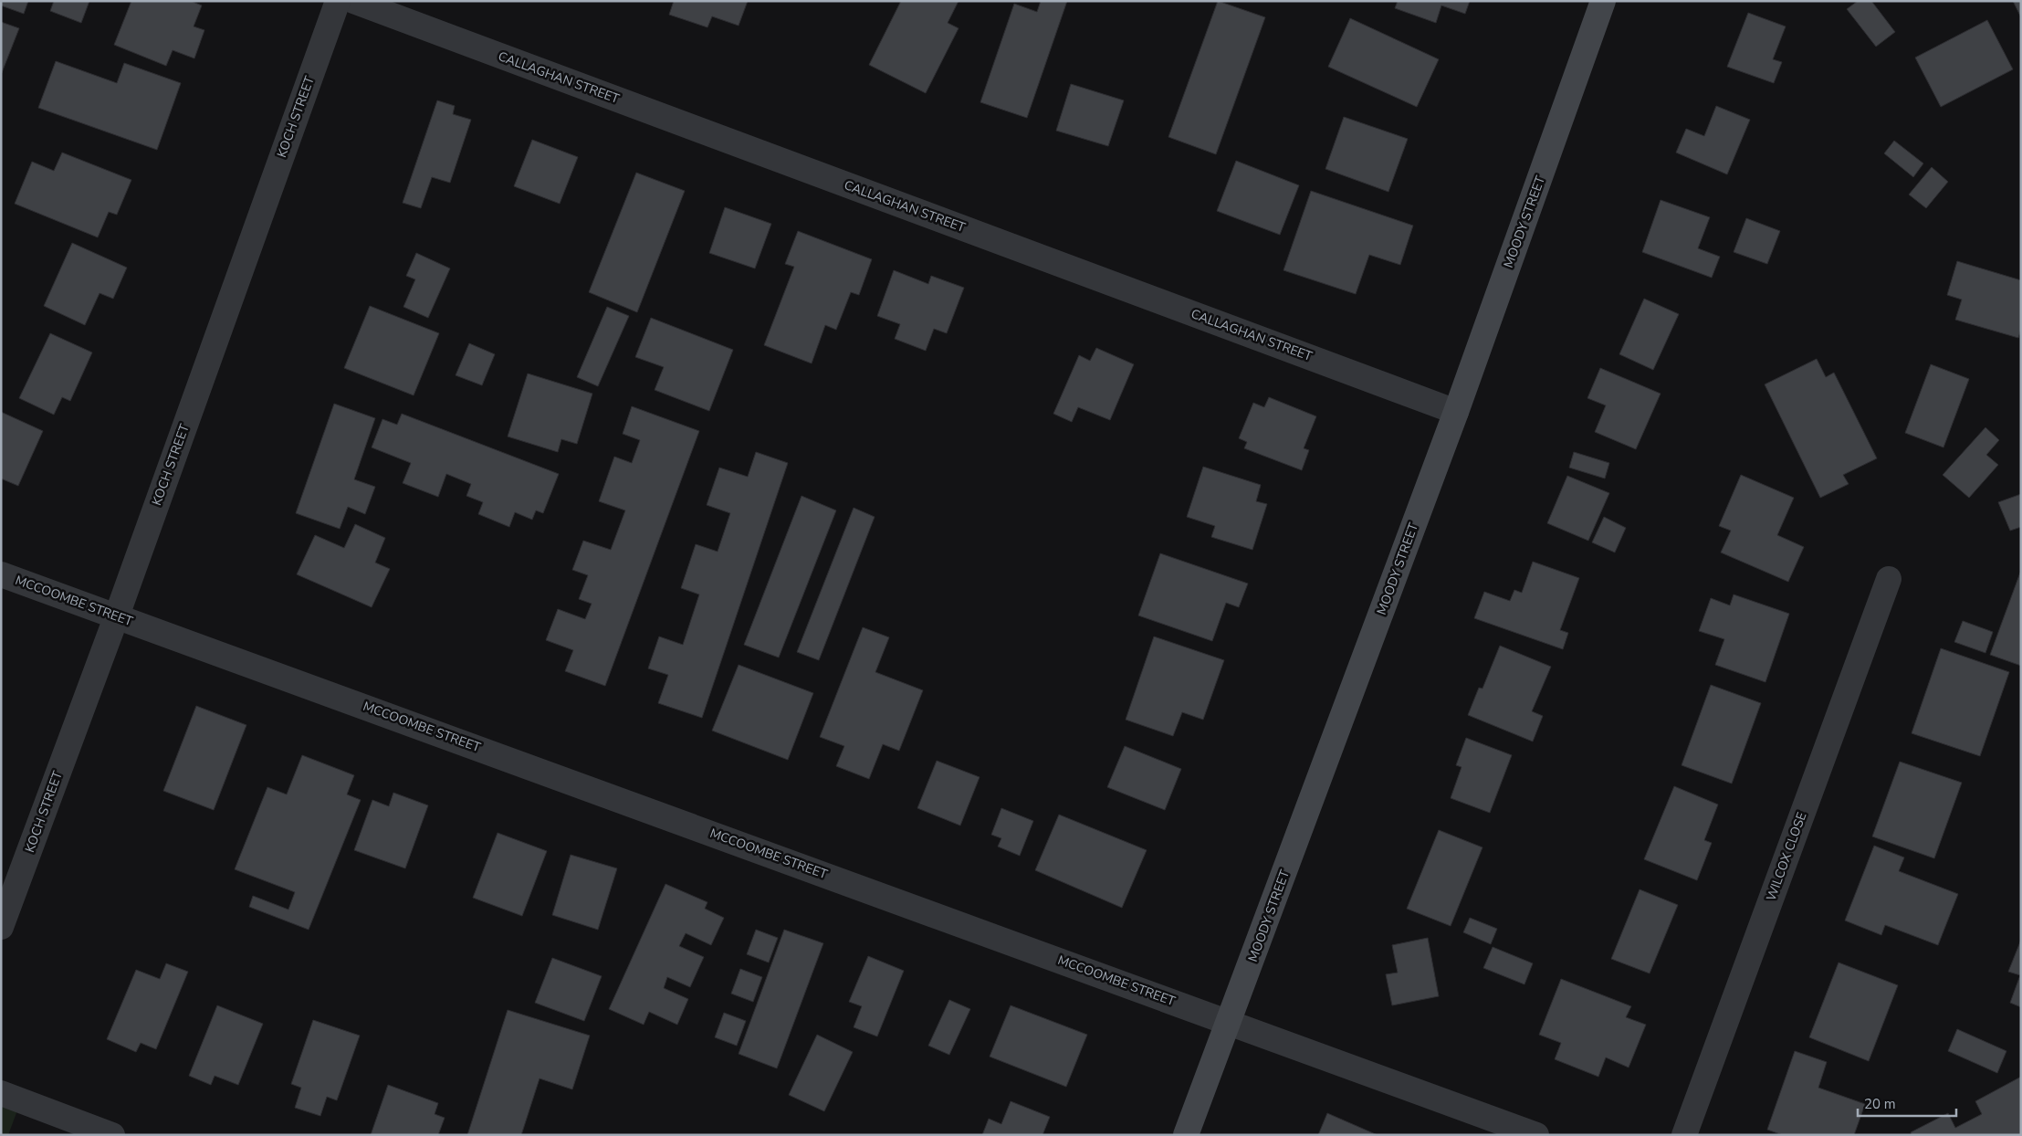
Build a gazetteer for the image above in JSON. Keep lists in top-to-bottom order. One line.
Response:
{"streets":{"main road":["MOODY STREET"],"street":["CALLAGHAN STREET","KOCH STREET","MCCOOMBE STREET","WILCOX CLOSE"]},"crossings":[["CALLAGHAN STREET","MOODY STREET"],["KOCH STREET","MCCOOMBE STREET"],["MOODY STREET","MCCOOMBE STREET"]],"scale_bar":"20 m"}
